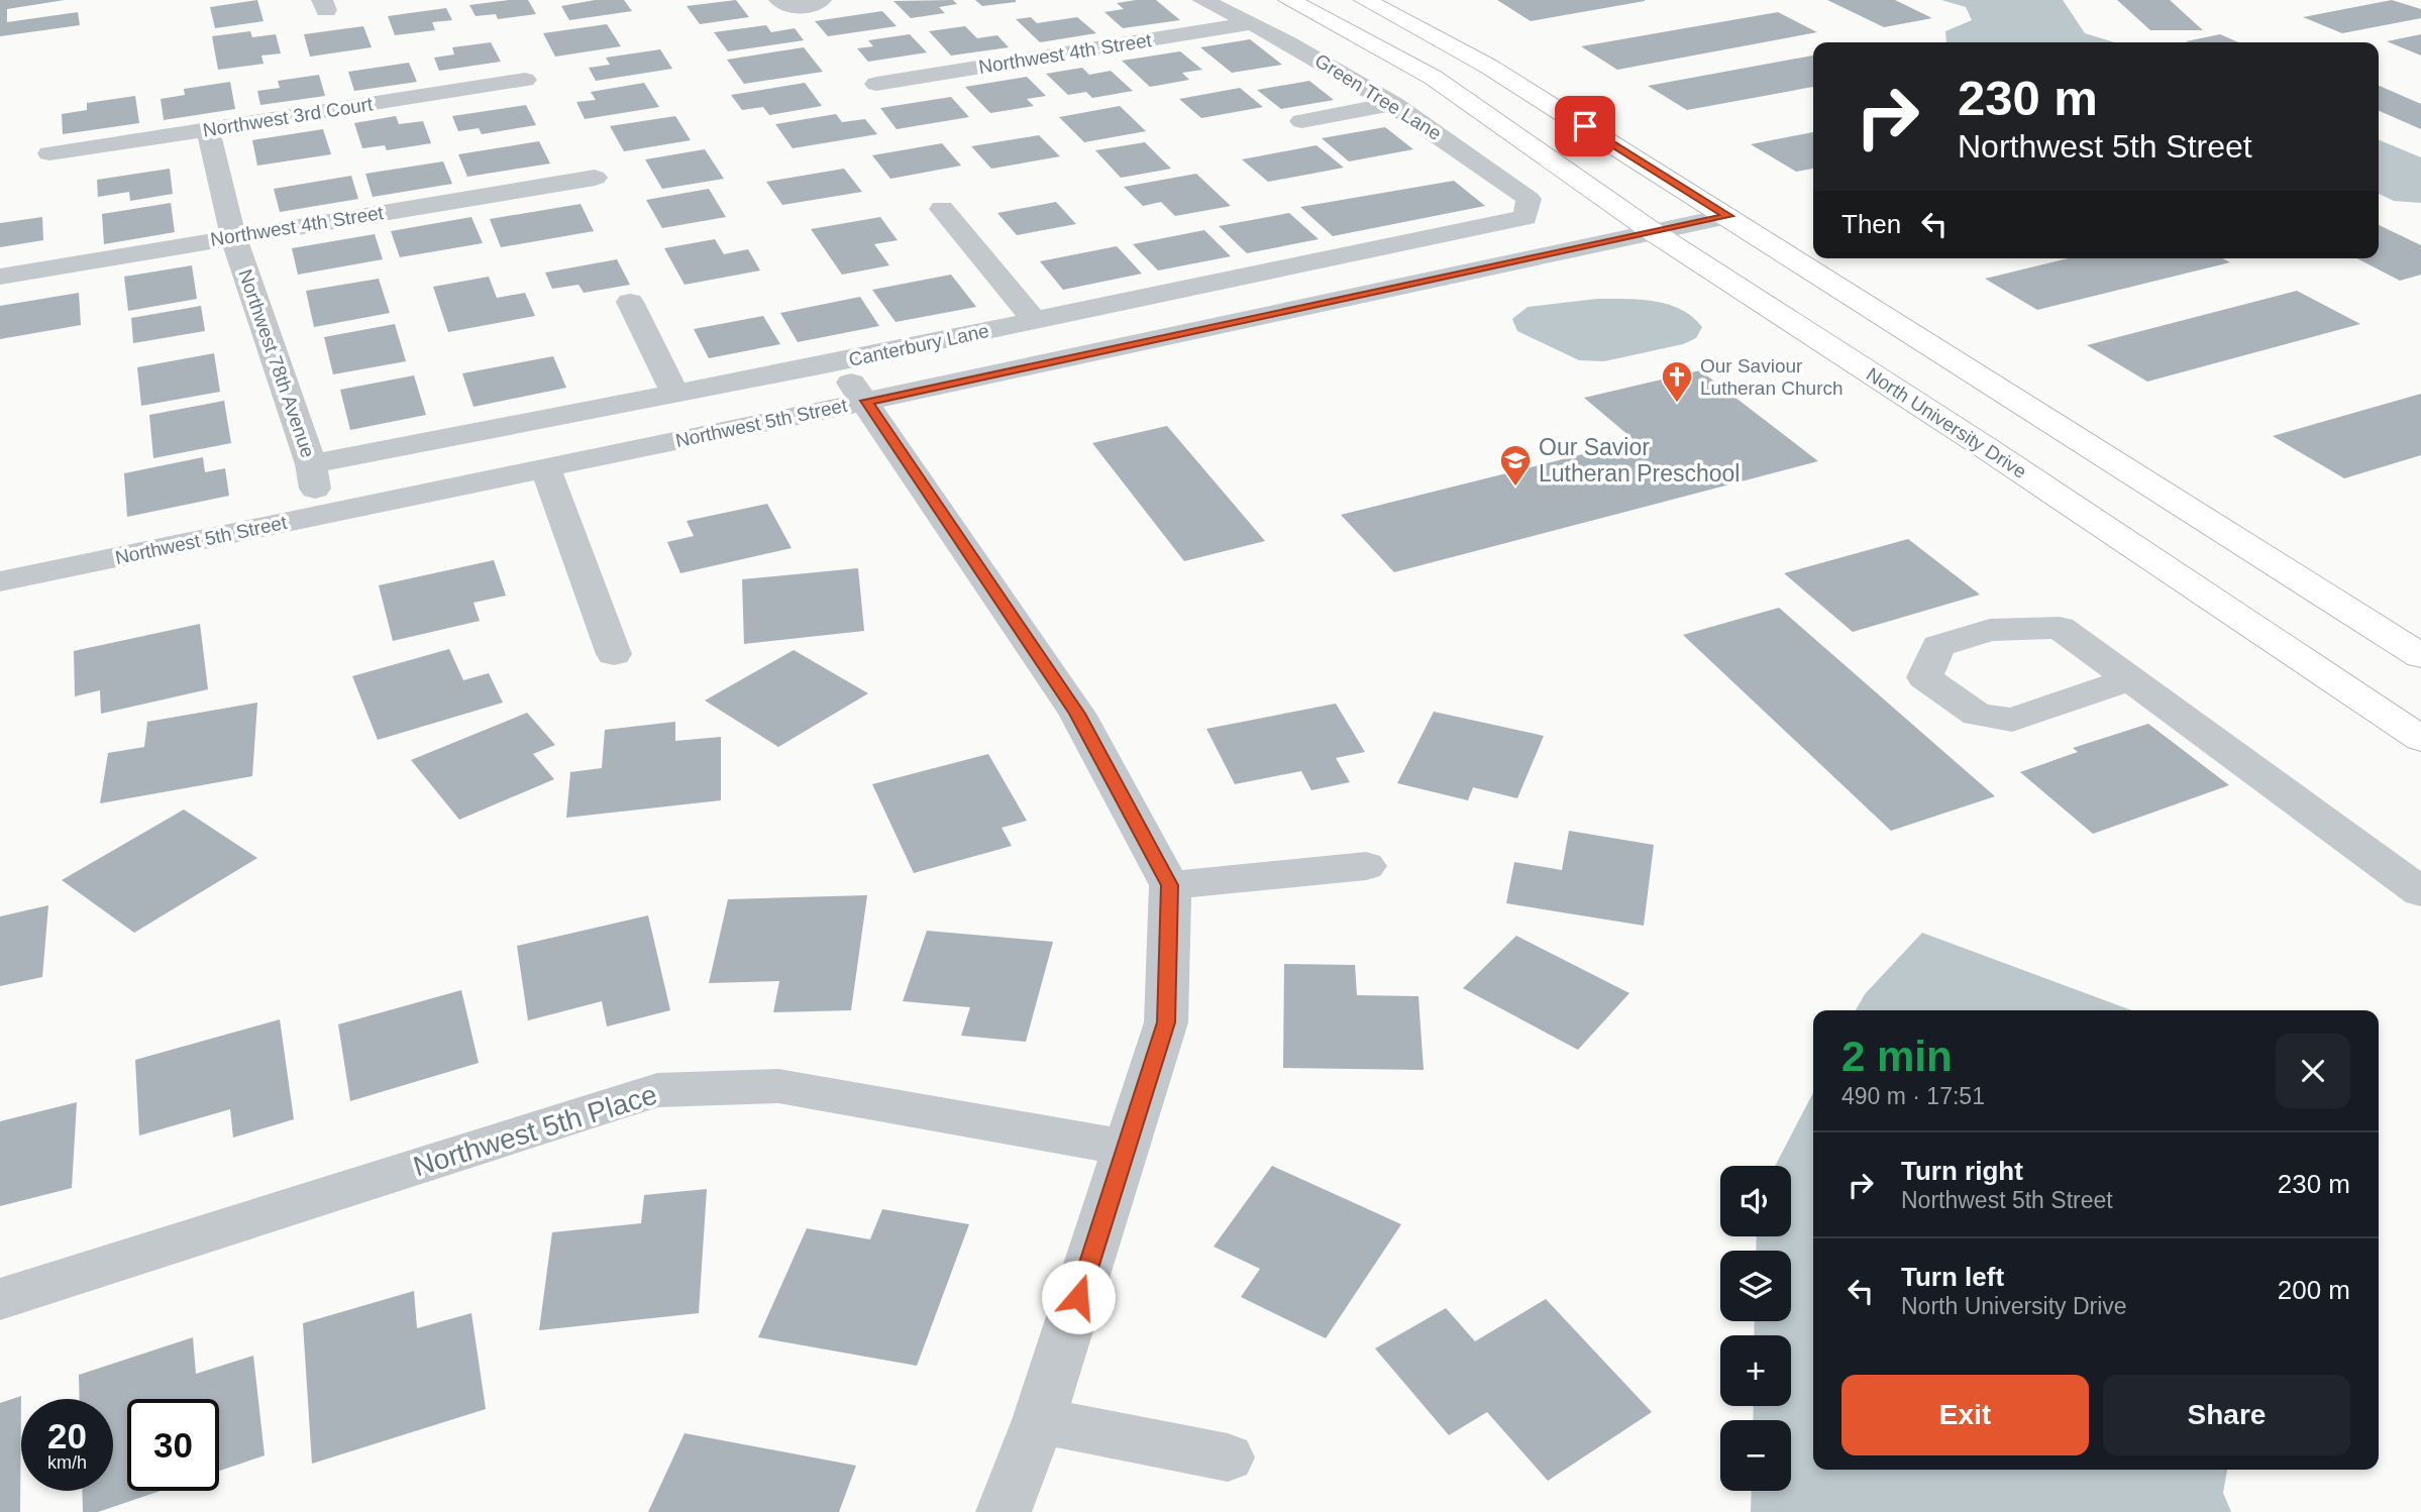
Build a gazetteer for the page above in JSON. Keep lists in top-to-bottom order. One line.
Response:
{"streets":{"main road":["North University Drive"],"street":["Northwest 4th Street","Green Tree Lane","Northwest 3rd Court","Canterbury Lane","Northwest 78th Avenue","Northwest 5th Street","Northwest 5th Place"]},"crossings":[["Northwest 4th Street","Green Tree Lane"],["Northwest 4th Street","Northwest 78th Avenue"],["Green Tree Lane","Canterbury Lane"],["Northwest 3rd Court","Northwest 78th Avenue"],["Canterbury Lane","Northwest 78th Avenue"],["Northwest 78th Avenue","Northwest 5th Street"],["Northwest 5th Street","North University Drive"]],"places":{"church":["Our Saviour Lutheran Church"],"school or university":["Our Savior Lutheran Preschool"]},"page":{"turn":["230 m","Northwest 5th Street"],"then":"Then","heading":["2 min","490 m · 17:51"],"list":[{"name":"Turn right","note":"Northwest 5th Street","value":"230 m"},{"name":"Turn left","note":"North University Drive","value":"200 m"}],"map_buttons":["+","−"],"buttons":["Exit","Share"],"speed":"20 km/h","limit":"30"}}
